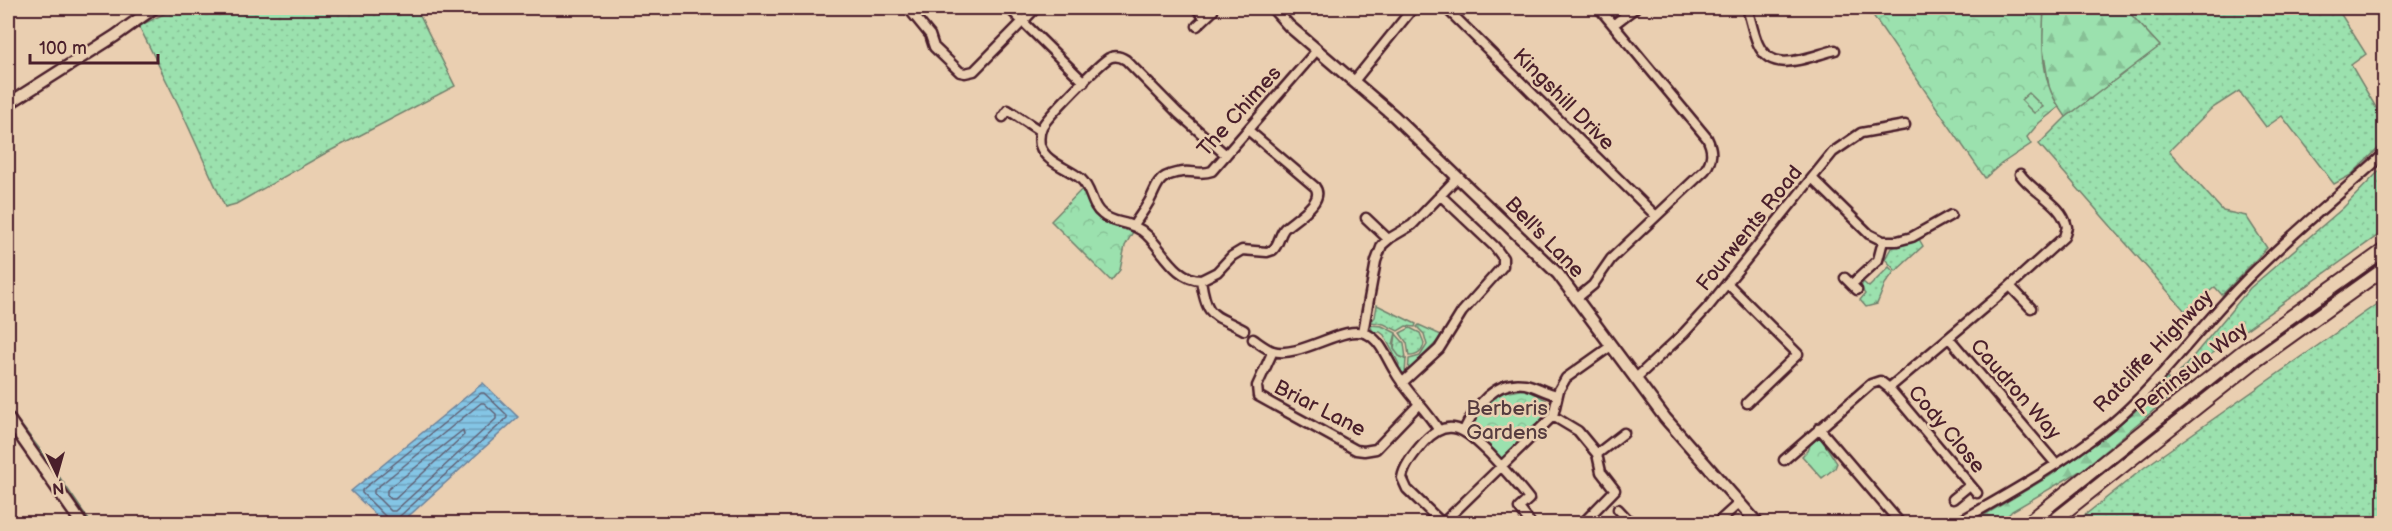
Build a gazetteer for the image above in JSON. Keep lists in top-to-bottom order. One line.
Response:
{"streets":{"main road":["Peninsula Way"],"street":["Kingshill Drive","The Chimes","Fourwents Road","Bell's Lane","Ratcliffe Highway","Caudron Way","Briar Lane","Cody Close"]},"crossings":[["The Chimes","Bell's Lane"],["Fourwents Road","Bell's Lane"],["Ratcliffe Highway","Caudron Way"]],"parks":["Berberis Gardens"],"scale_bar":"100 m","north":"bottom"}
